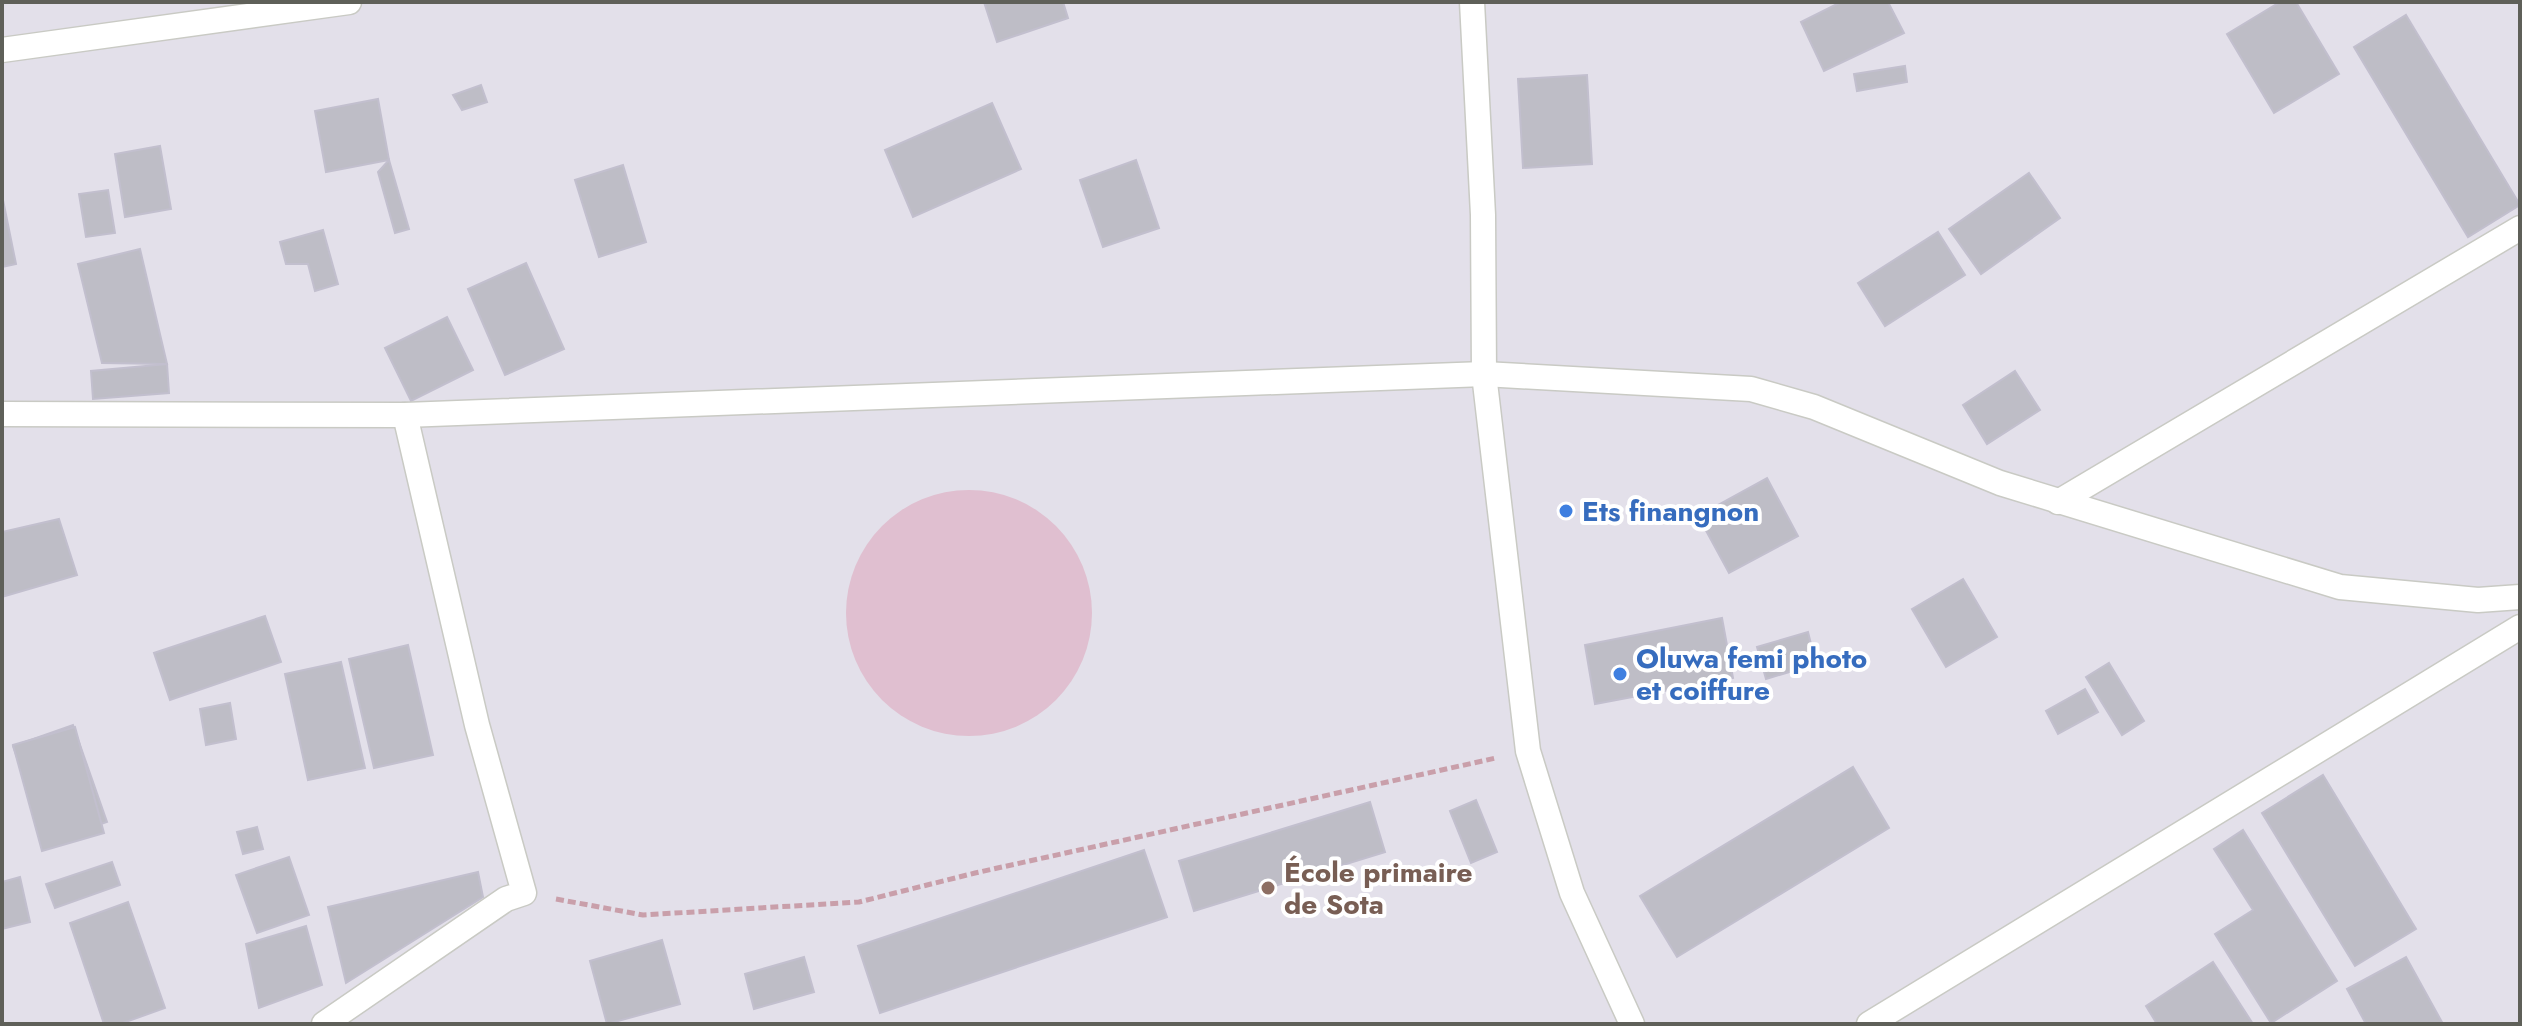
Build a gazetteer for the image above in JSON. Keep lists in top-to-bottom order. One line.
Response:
{"places":["Ets finangnon","Oluwa femi photo et coiffure","École primaire de Sota"]}
